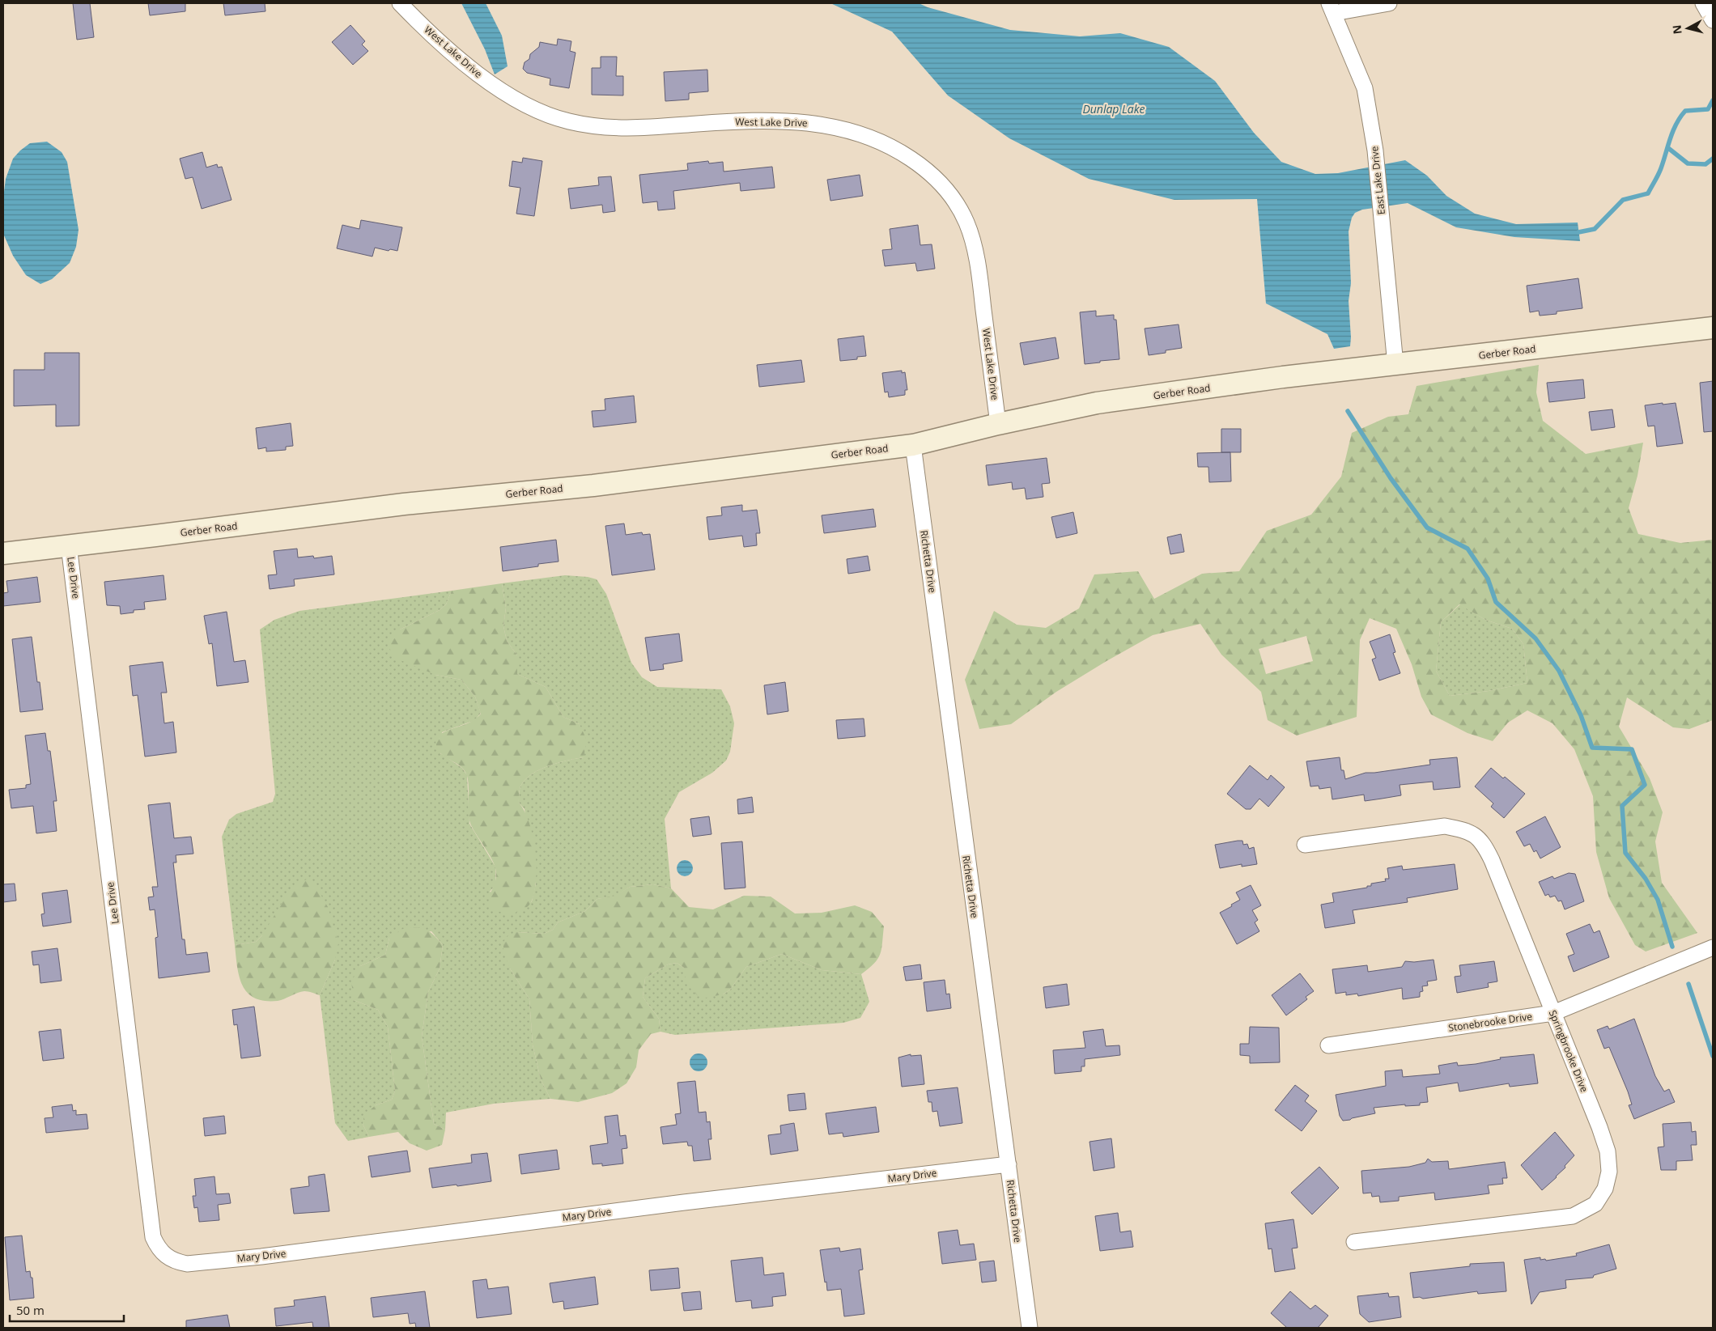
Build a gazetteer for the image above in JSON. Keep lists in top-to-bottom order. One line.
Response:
{"streets":{"street":["West Lake Drive","East Lake Drive","Gerber Road","Richetta Drive","Lee Drive","Stonebrooke Drive","Springbrooke Drive","Mary Drive"]},"crossings":[["West Lake Drive","Gerber Road"],["East Lake Drive","Gerber Road"],["Gerber Road","Richetta Drive"],["Gerber Road","Lee Drive"],["Richetta Drive","Mary Drive"],["Lee Drive","Mary Drive"],["Stonebrooke Drive","Springbrooke Drive"]],"water":["Dunlap Lake"],"scale_bar":"50 m","north":"left"}
